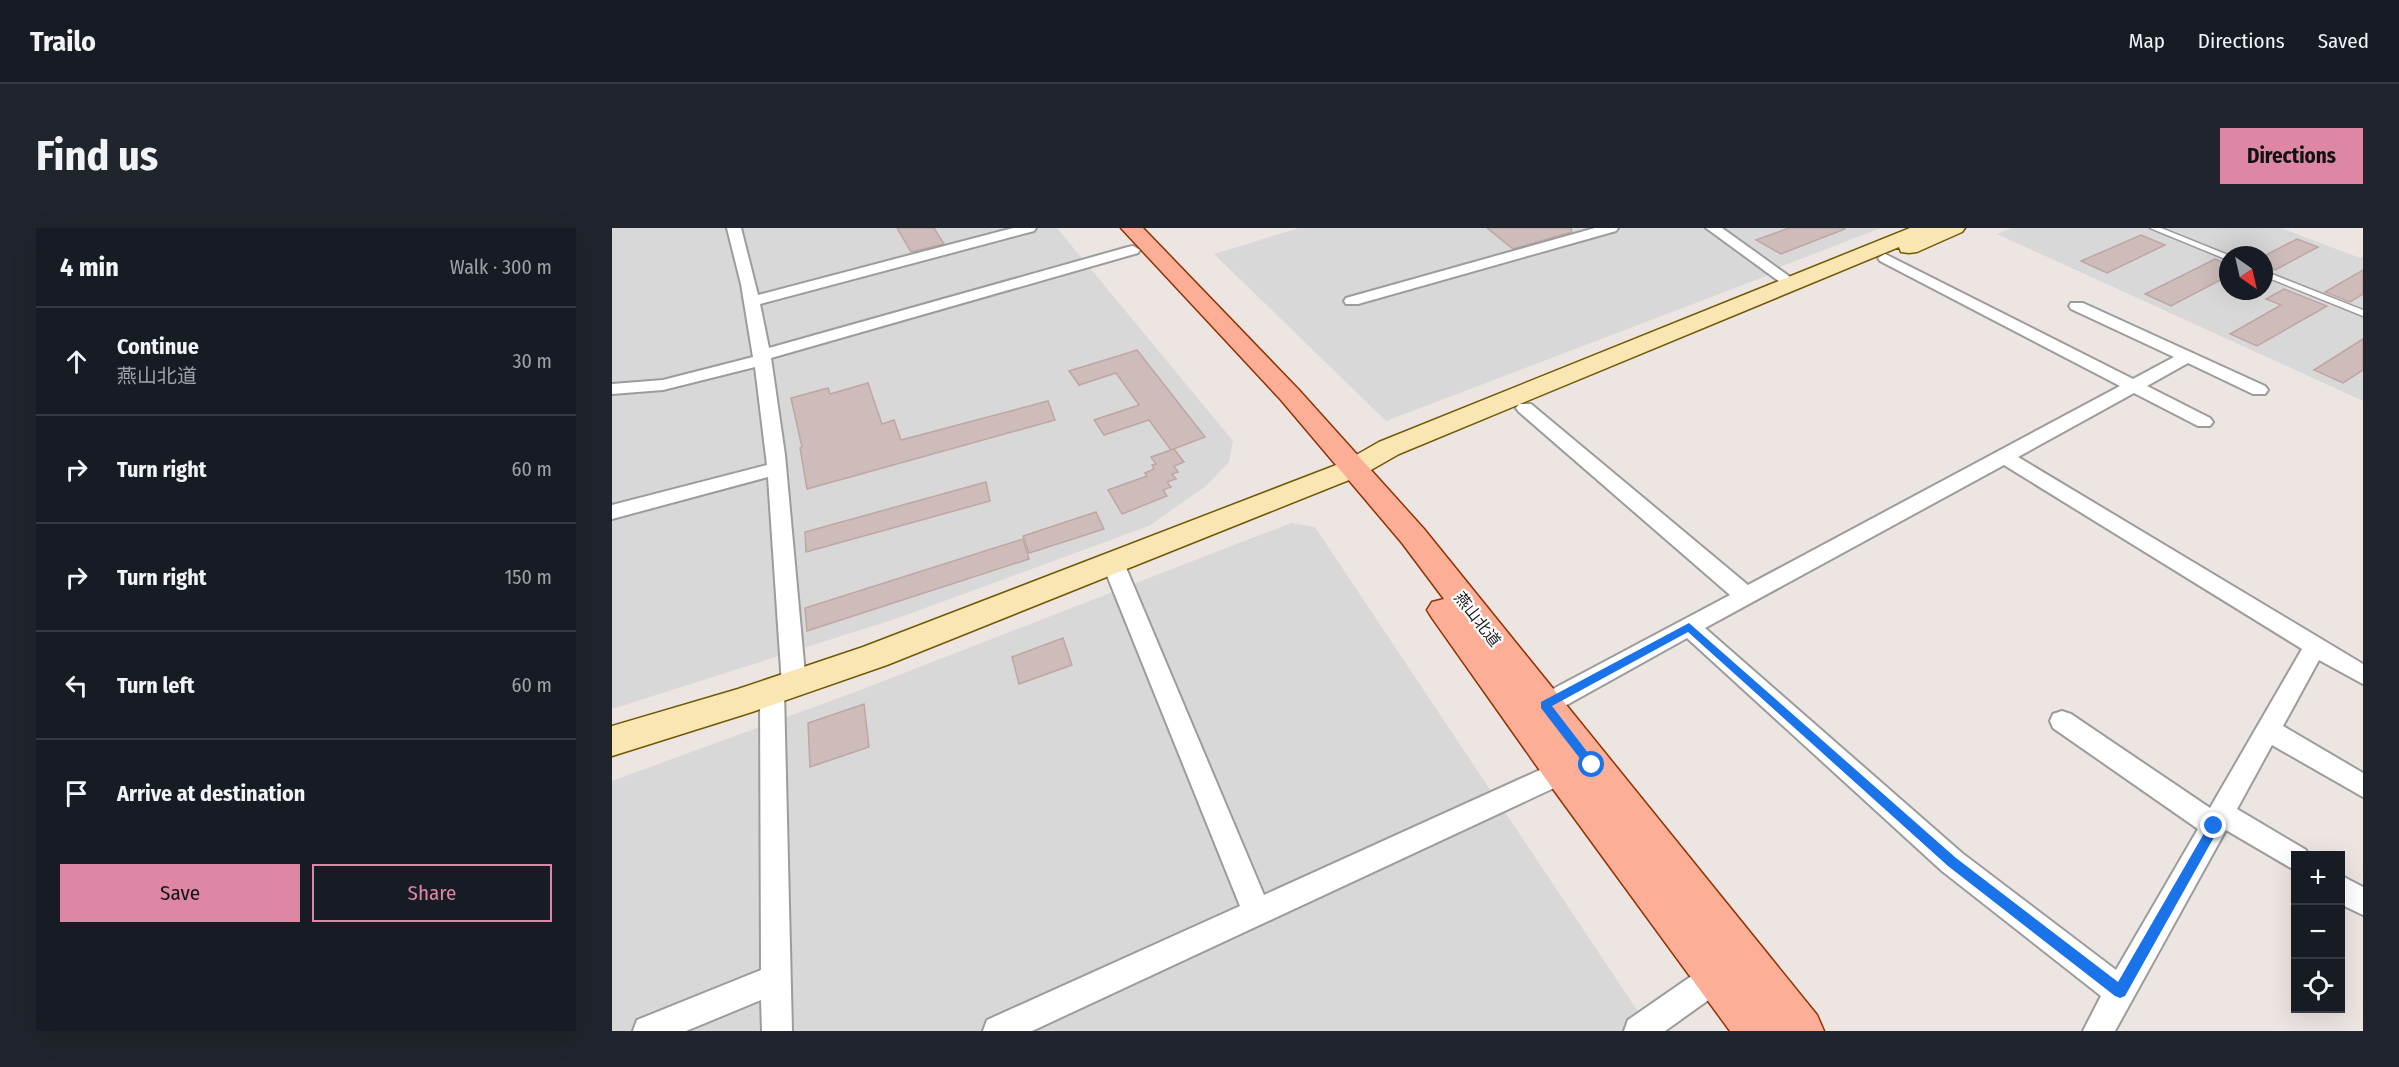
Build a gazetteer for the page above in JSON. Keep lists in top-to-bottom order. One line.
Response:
{"streets":{"main road":["燕山北道"]},"north":"bottom right","page":{"header":"Trailo","nav":["Map","Directions","Saved"],"buttons":["Directions",["Save","Share"]],"title":"Find us","heading":["4 min","Walk · 300 m"],"list":[["Continue","燕山北道","30 m"],["Turn right","60 m"],["Turn right","150 m"],["Turn left","60 m"],"Arrive at destination"],"map_buttons":["+","−"]}}
